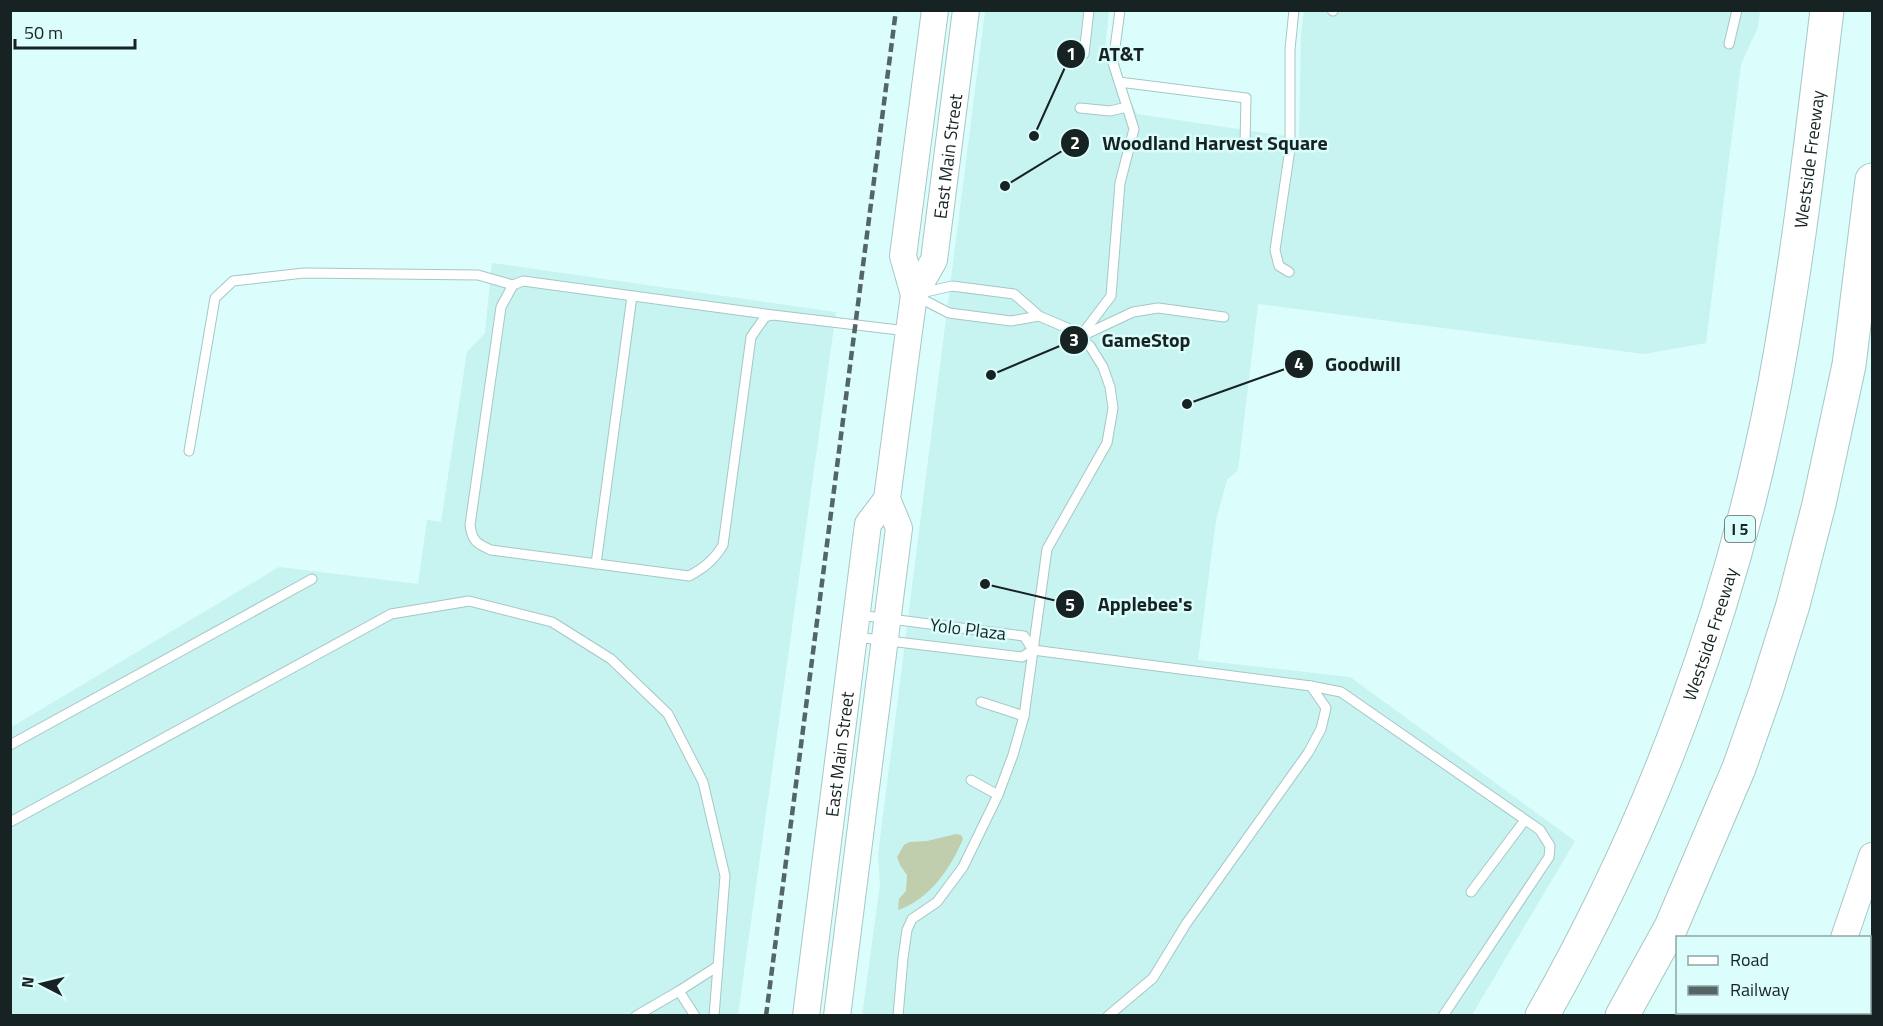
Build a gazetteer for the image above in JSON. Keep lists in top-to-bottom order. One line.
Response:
{"streets":{"highway":["Westside Freeway","I 5"],"main road":["East Main Street"],"lane":["Yolo Plaza"]},"crossings":[["East Main Street","Yolo Plaza"]],"places":["AT&T","Woodland Harvest Square","GameStop","Goodwill","Applebee's"],"legend":["Road","Railway"],"scale_bar":"50 m","north":"left"}
